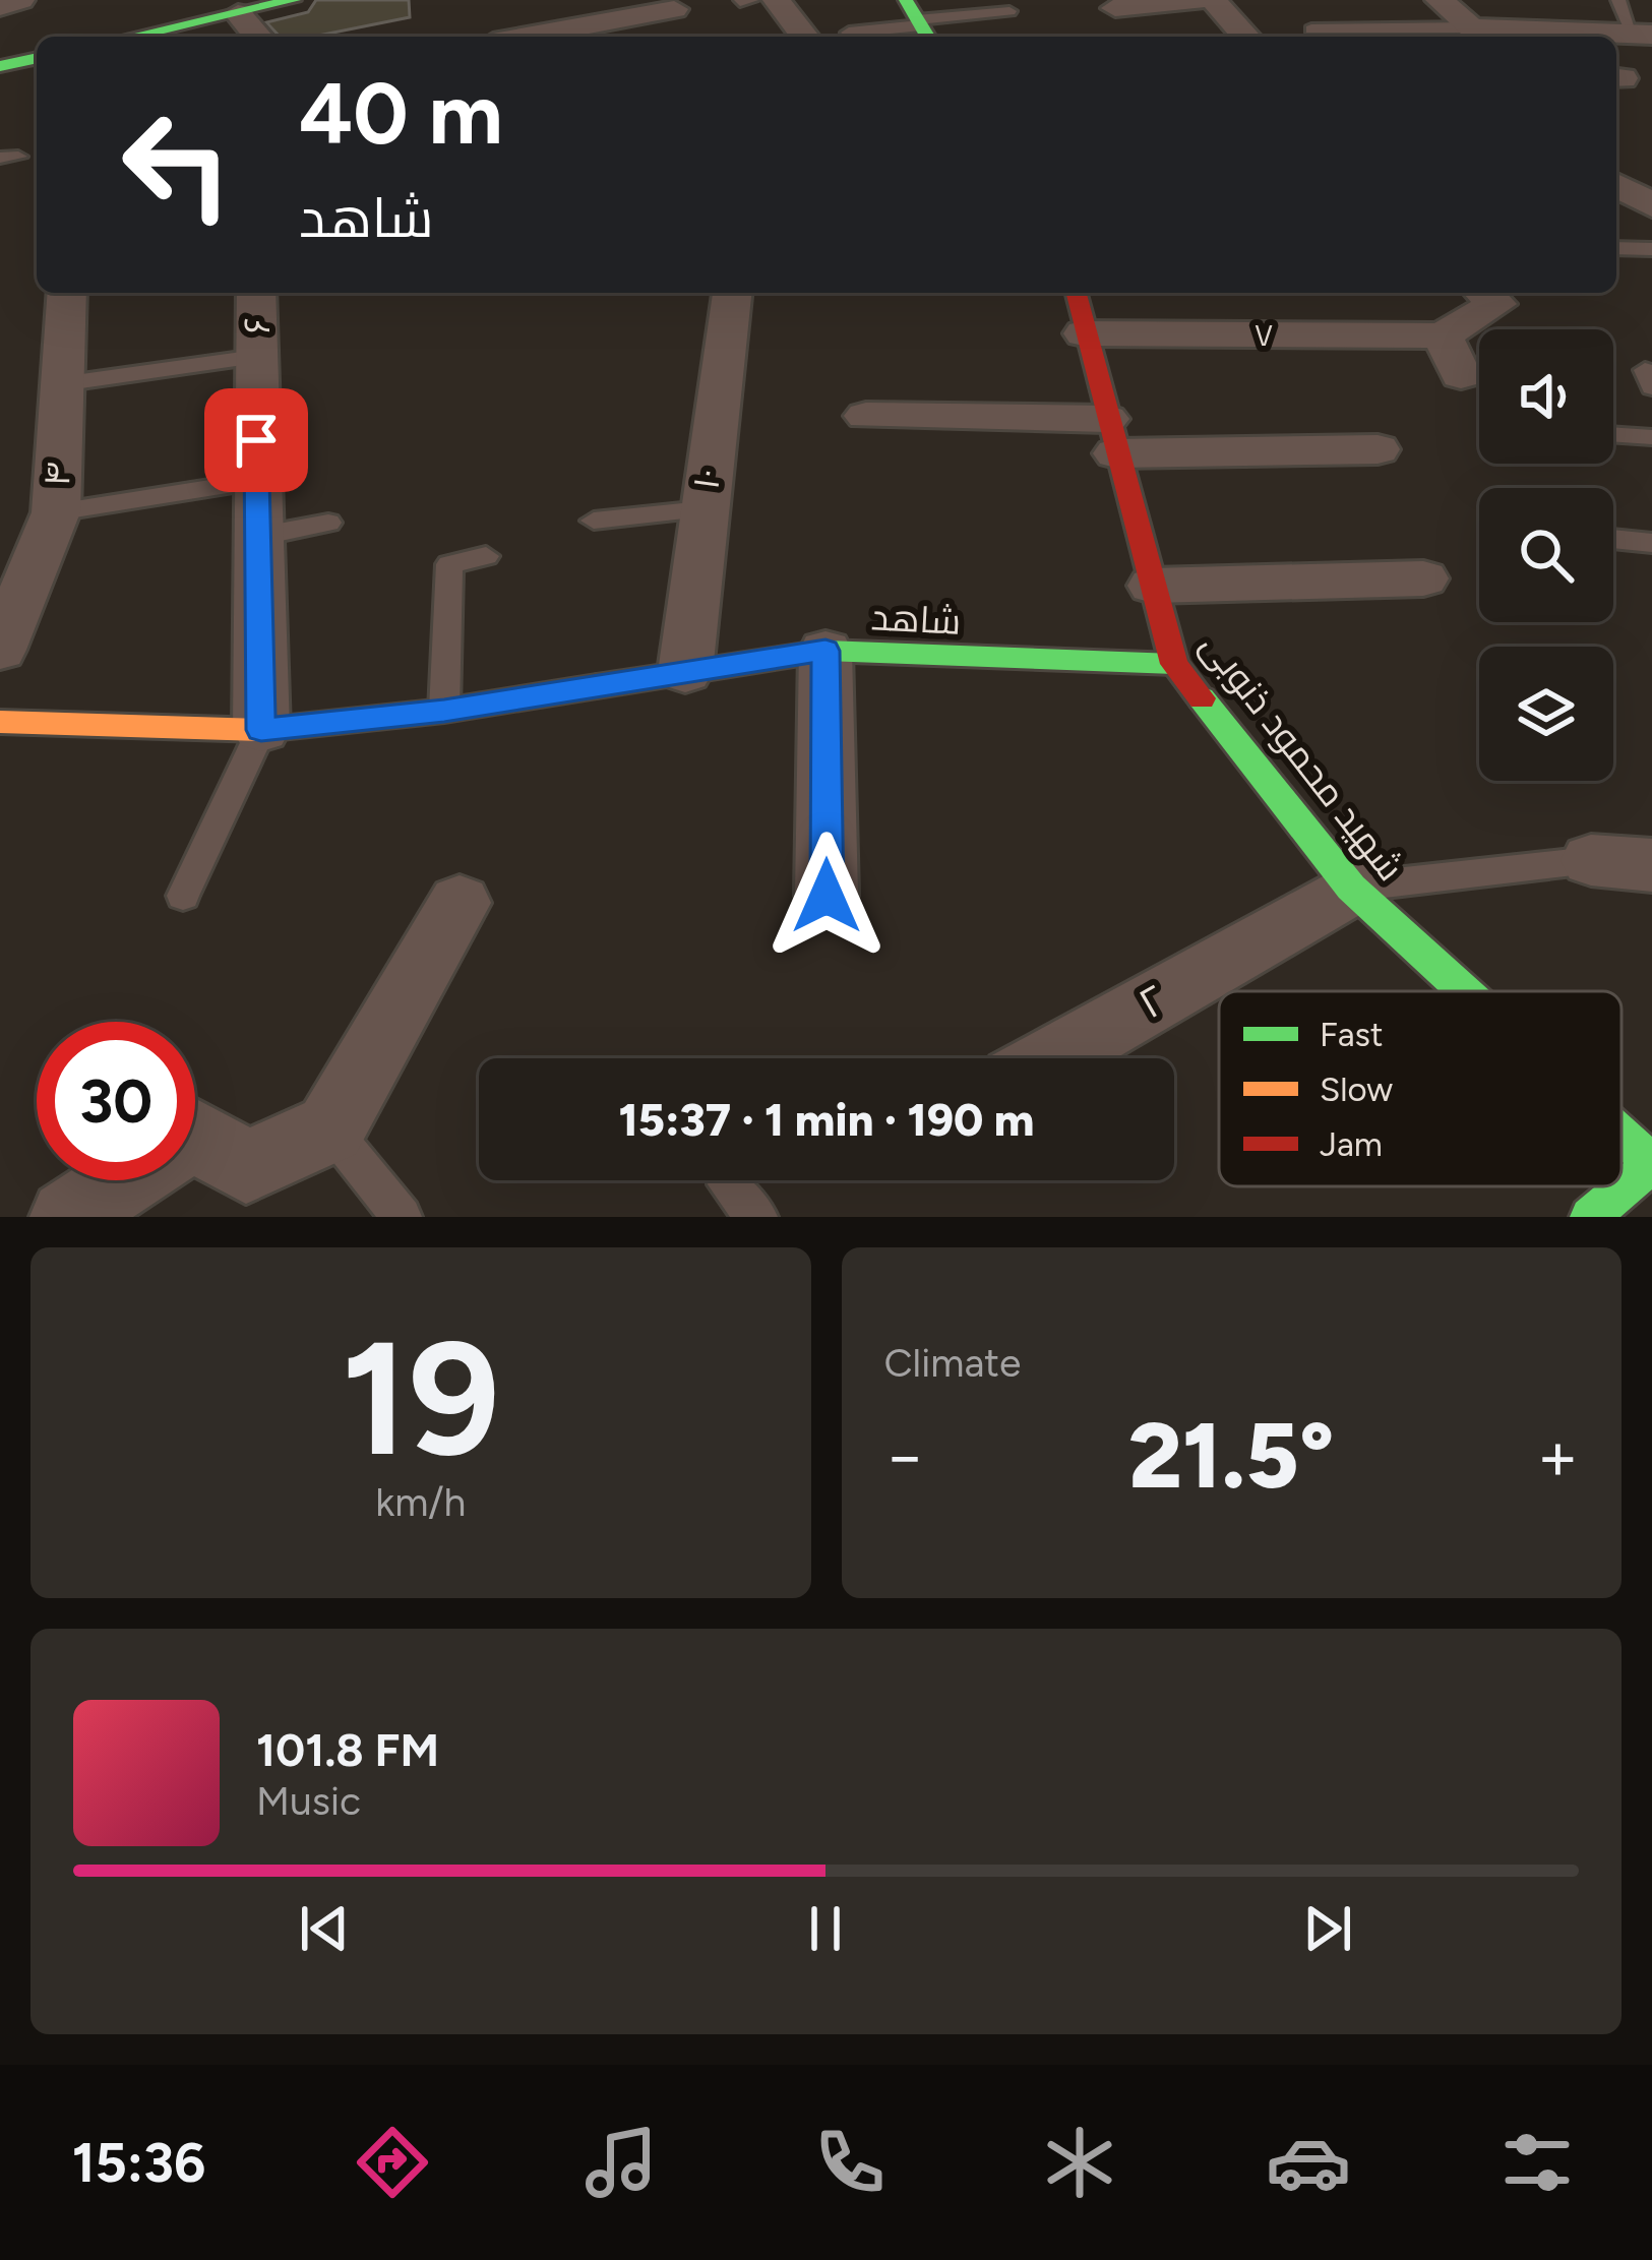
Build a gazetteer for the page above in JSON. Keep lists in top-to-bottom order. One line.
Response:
{"streets":{"street":["۶","۷","۴","۱۰","شاهد","شهید محمود ذنوبی","۲"]},"crossings":[["۶","شاهد"],["۷","شهید محمود ذنوبی"],["۱۰","شاهد"],["شاهد","شهید محمود ذنوبی"],["شهید محمود ذنوبی","۲"]],"legend":["Fast","Slow","Jam"],"page":{"turn":["40 m","شاهد"],"limit":"30","trip":"15:37 · 1 min · 190 m","tile":[["19","km/h"],"Climate"],"heat":["−","21.5°","+"],"song":["101.8 FM","Music"],"tabs":"15:36"}}
